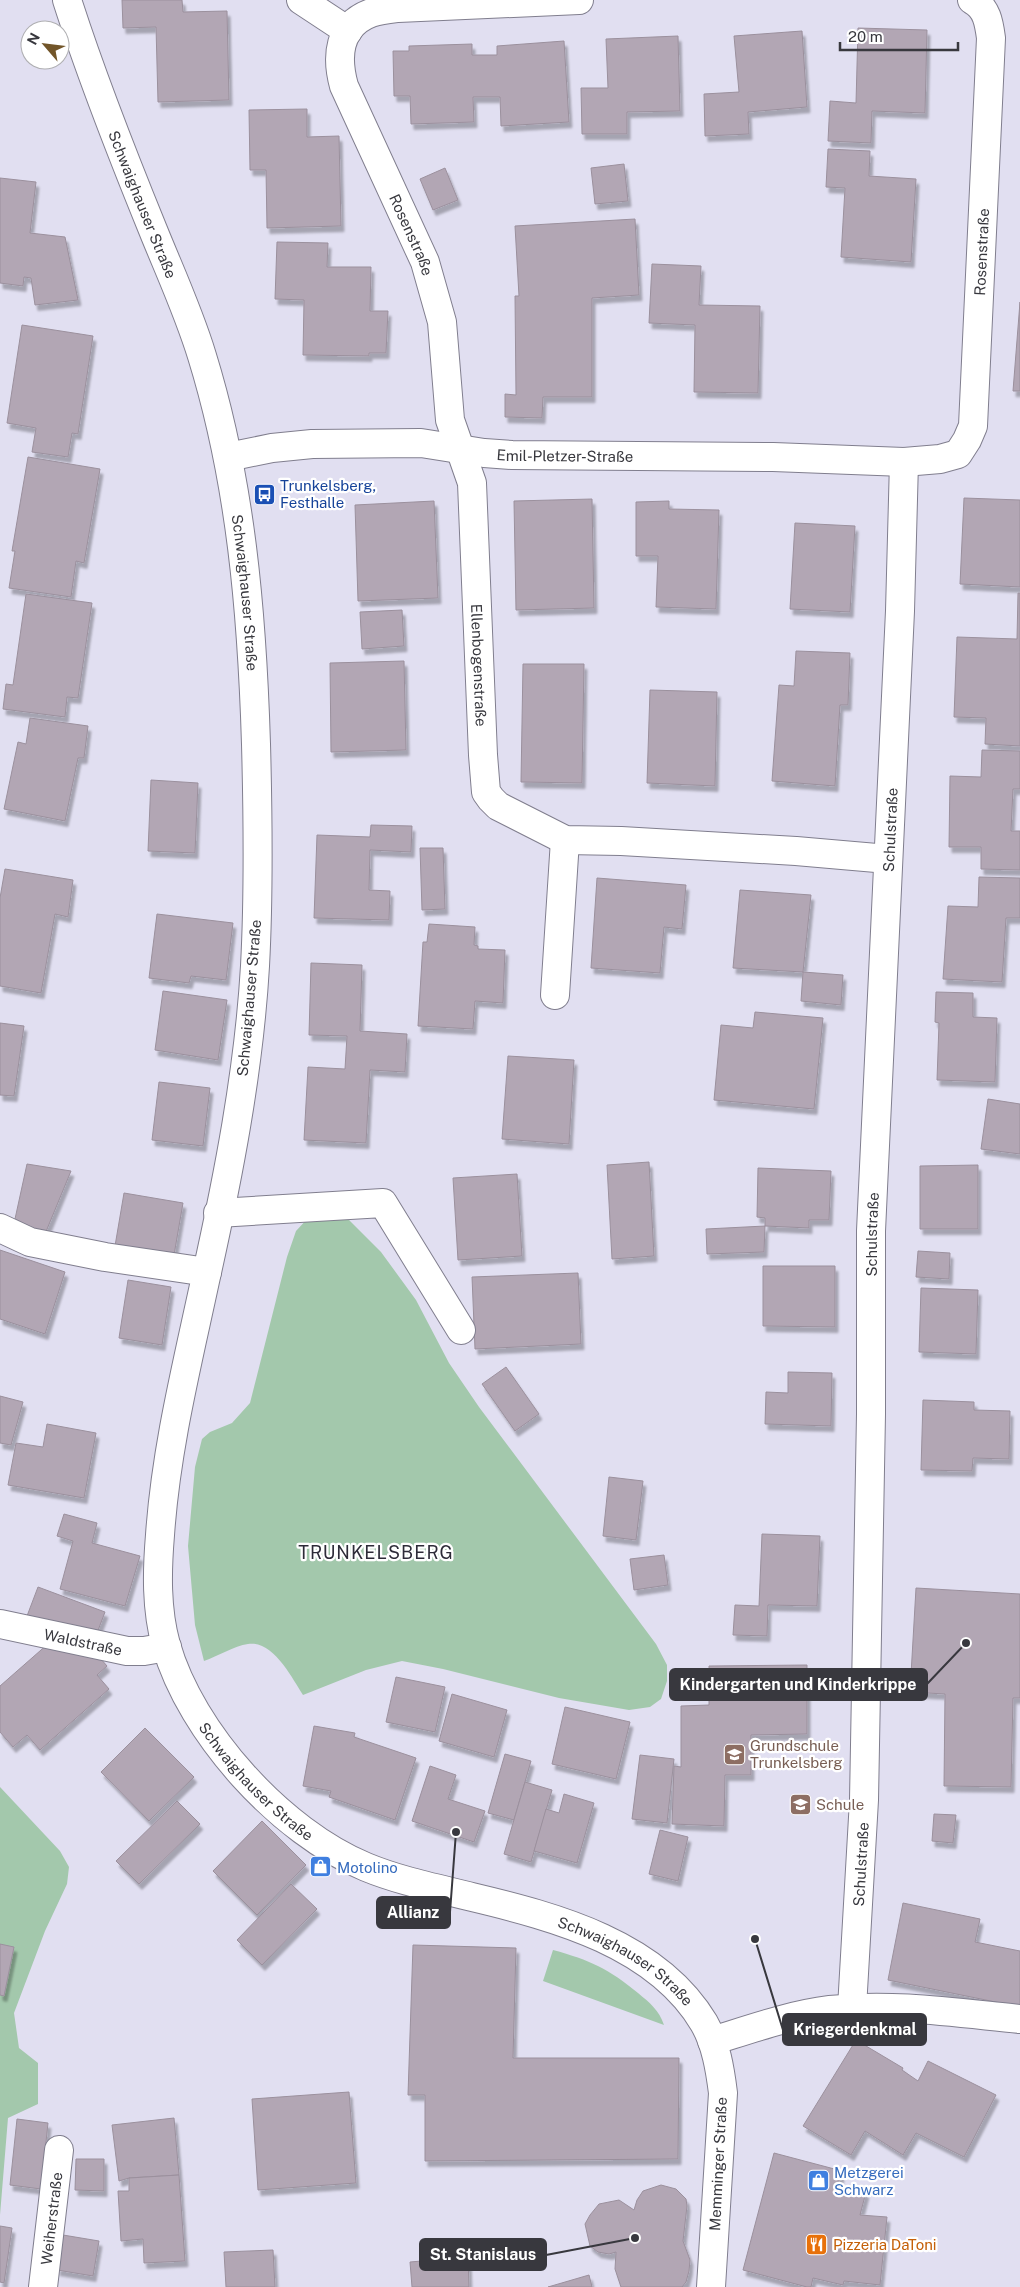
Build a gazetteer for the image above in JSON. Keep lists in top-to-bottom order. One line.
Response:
{"streets":{"street":["Schwaighauser Straße","Rosenstraße","Emil-Pletzer-Straße","Ellenbogenstraße","Schulstraße","Waldstraße","Memminger Straße","Weiherstraße"]},"crossings":[["Schwaighauser Straße","Emil-Pletzer-Straße"],["Schwaighauser Straße","Waldstraße"],["Schwaighauser Straße","Memminger Straße"],["Rosenstraße","Emil-Pletzer-Straße"],["Rosenstraße","Ellenbogenstraße"],["Rosenstraße","Schulstraße"],["Emil-Pletzer-Straße","Ellenbogenstraße"],["Emil-Pletzer-Straße","Schulstraße"],["Ellenbogenstraße","Schulstraße"]],"districts":["TRUNKELSBERG"],"places":{"bus stop":["Trunkelsberg, Festhalle"],"other":["Kindergarten und Kinderkrippe","Allianz","Kriegerdenkmal","St. Stanislaus"],"school or university":["Grundschule Trunkelsberg","Schule"],"shop":["Motolino","Metzgerei Schwarz"],"restaurant":["Pizzeria DaToni"]},"scale_bar":"20 m","north":"top left"}
